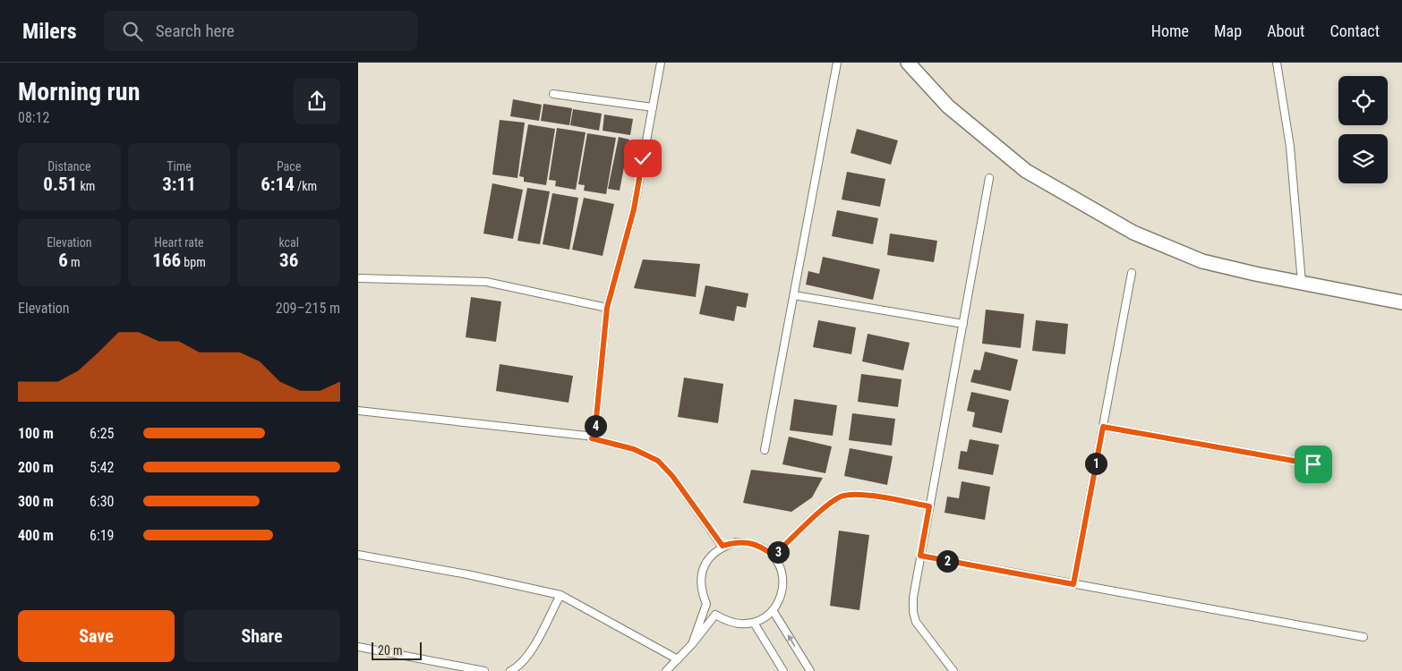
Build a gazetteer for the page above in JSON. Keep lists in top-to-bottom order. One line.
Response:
{"scale_bar":"20 m","page":{"header":"Milers","search":"Search here","nav":["Home","Map","About","Contact"],"heading":["Morning run","08:12"],"stats":[["Distance","0.51 km"],["Time","3:11"],["Pace","6:14 /km"],["Elevation","6 m"],["Heart rate","166 bpm"],["kcal","36"]],"chart":["Elevation","209–215 m"],"pins":["4","1","3","2"],"list":[{"name":"100 m","note":"6:25"},{"name":"200 m","note":"5:42"},{"name":"300 m","note":"6:30"},{"name":"400 m","note":"6:19"}],"buttons":["Save","Share"],"scale":"20 m"}}
